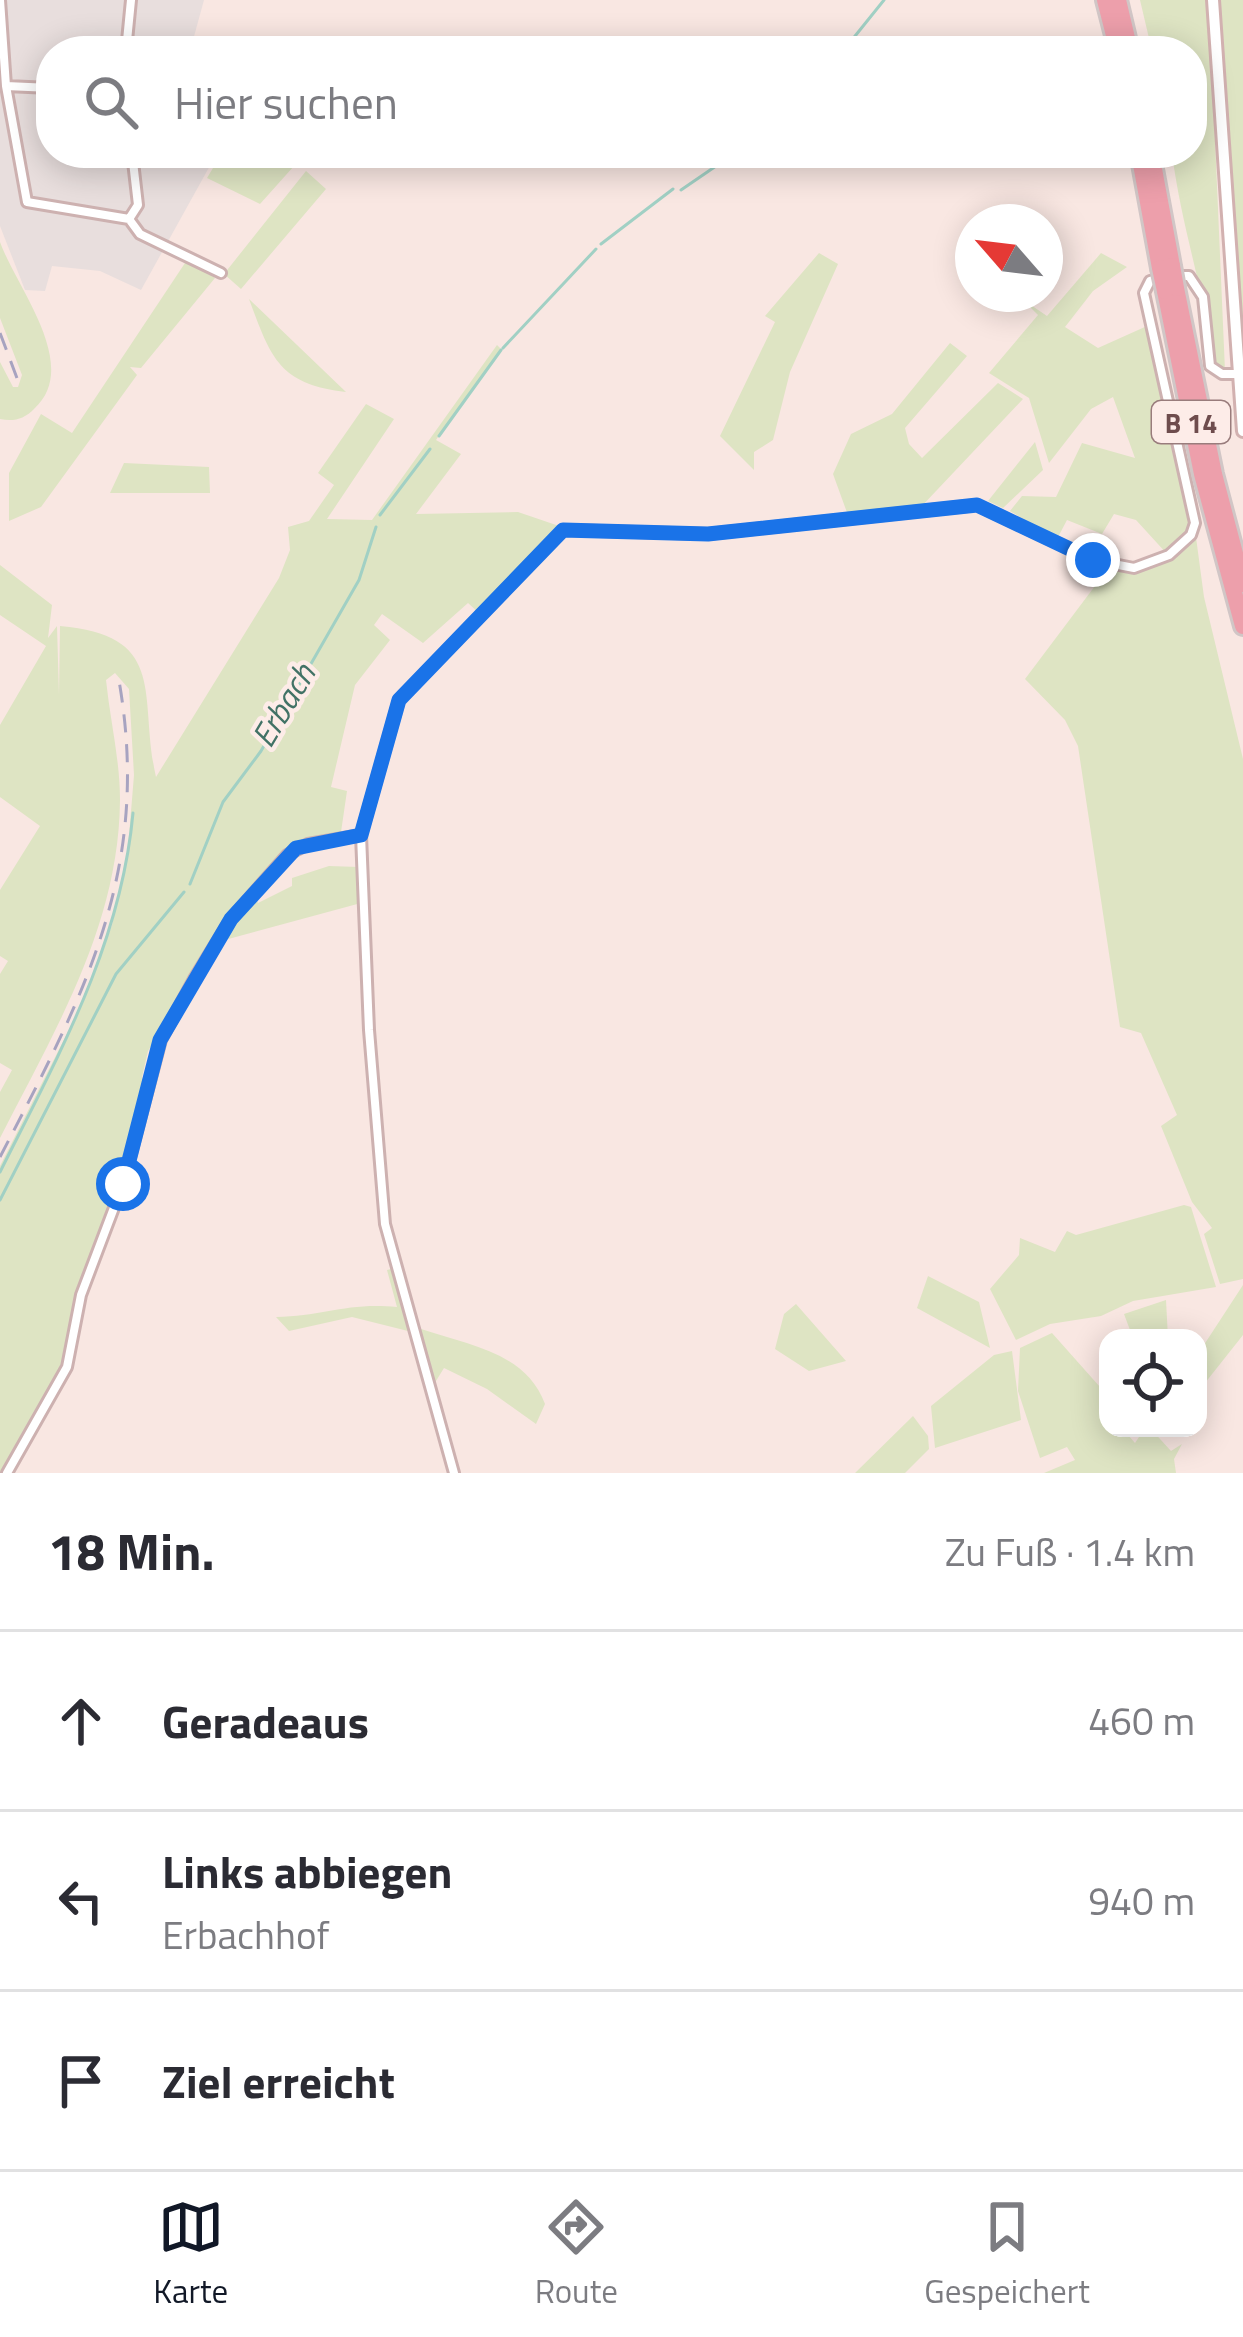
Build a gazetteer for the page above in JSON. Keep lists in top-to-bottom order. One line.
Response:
{"streets":{"highway":["B 14"]},"water":["Erbach"],"north":"top left","page":{"search":"Hier suchen","heading":["18 Min.","Zu Fuß · 1.4 km"],"list":[["Geradeaus","460 m"],["Links abbiegen","Erbachhof","940 m"],"Ziel erreicht"],"nav":["Karte","Route","Gespeichert"]}}
